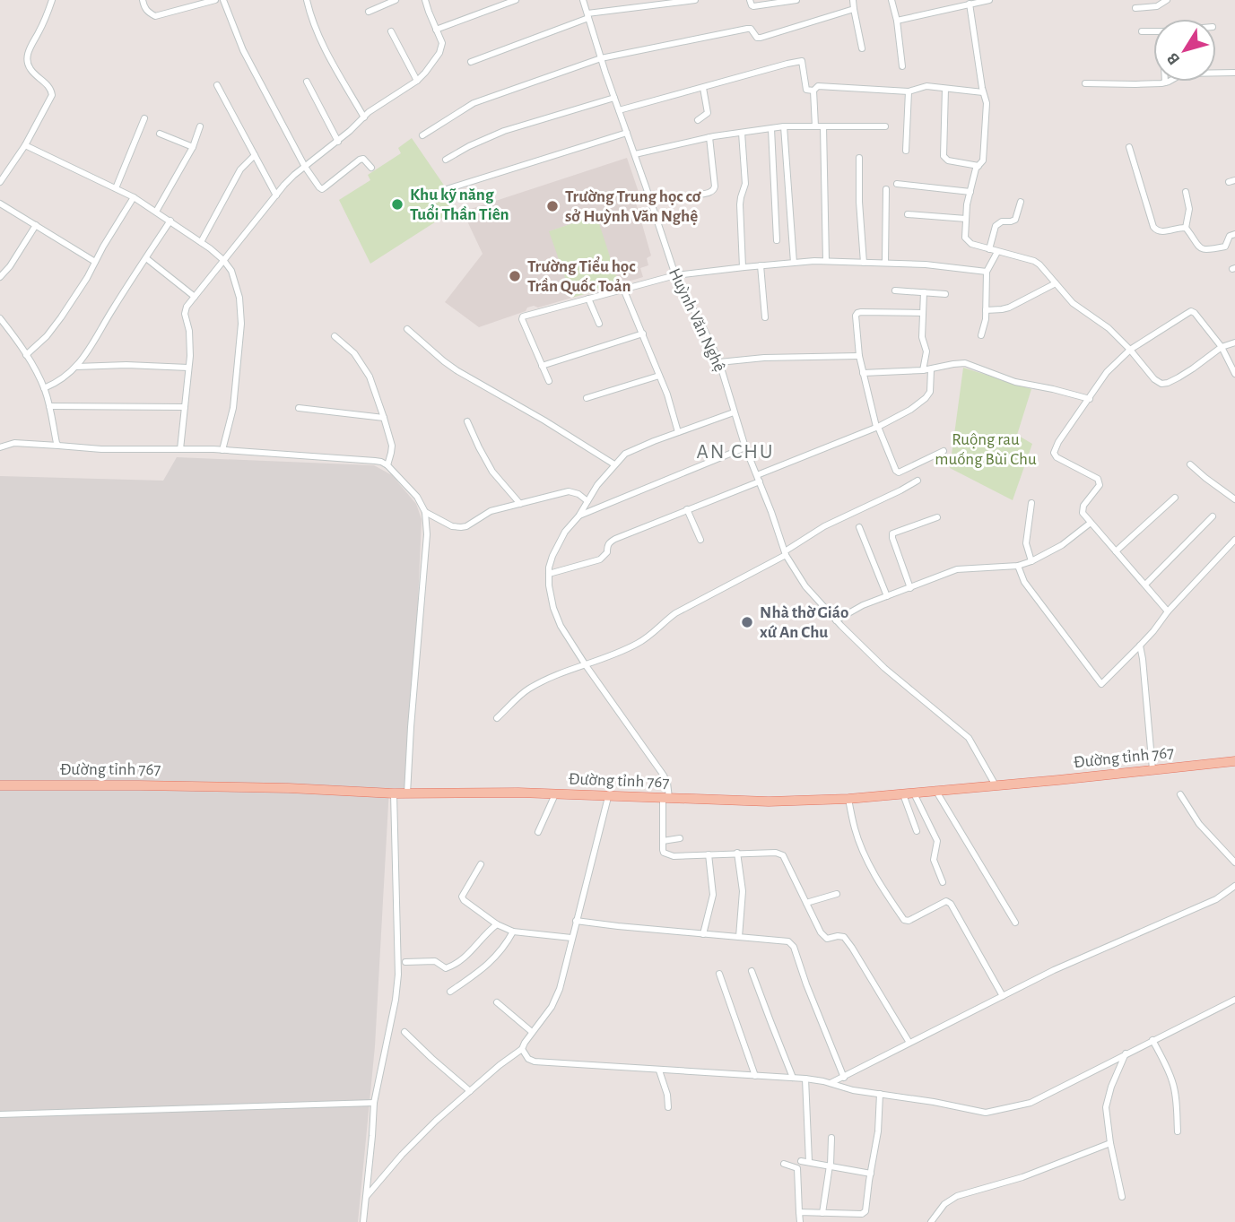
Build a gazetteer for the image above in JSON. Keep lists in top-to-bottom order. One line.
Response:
{"streets":{"main road":["Đường tỉnh 767"],"street":["Huỳnh Văn Nghệ"]},"crossings":[["Huỳnh Văn Nghệ","Đường tỉnh 767"]],"districts":["AN CHU"],"parks":["Ruộng rau muống Bùi Chu"],"places":["Khu kỹ năng Tuổi Thần Tiên","Trường Trung học cơ sở Huỳnh Văn Nghệ","Trường Tiểu học Trần Quốc Toản","Nhà thờ Giáo xứ An Chu"],"north":"bottom left"}
